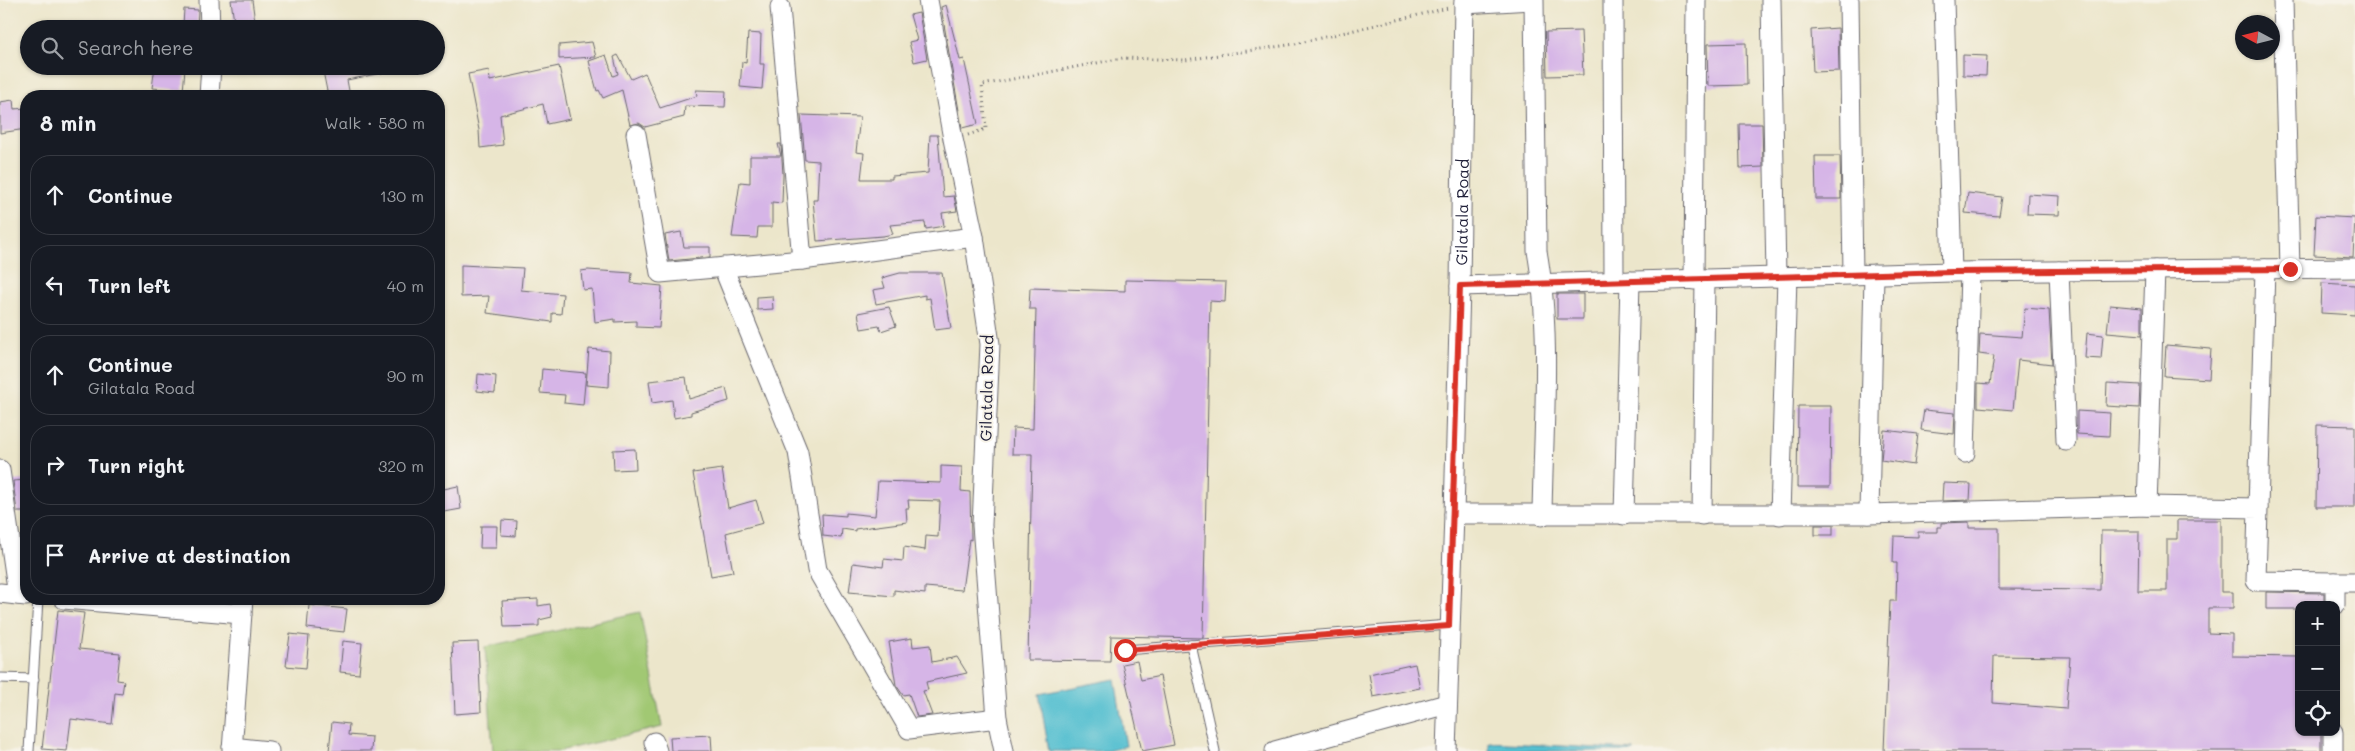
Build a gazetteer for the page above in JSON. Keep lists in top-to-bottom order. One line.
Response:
{"streets":{"street":["Gilatala Road"]},"north":"left","page":{"search":"Search here","heading":["8 min","Walk · 580 m"],"list":[["Continue","130 m"],["Turn left","40 m"],["Continue","Gilatala Road","90 m"],["Turn right","320 m"],"Arrive at destination"],"map_buttons":["+","−"]}}
